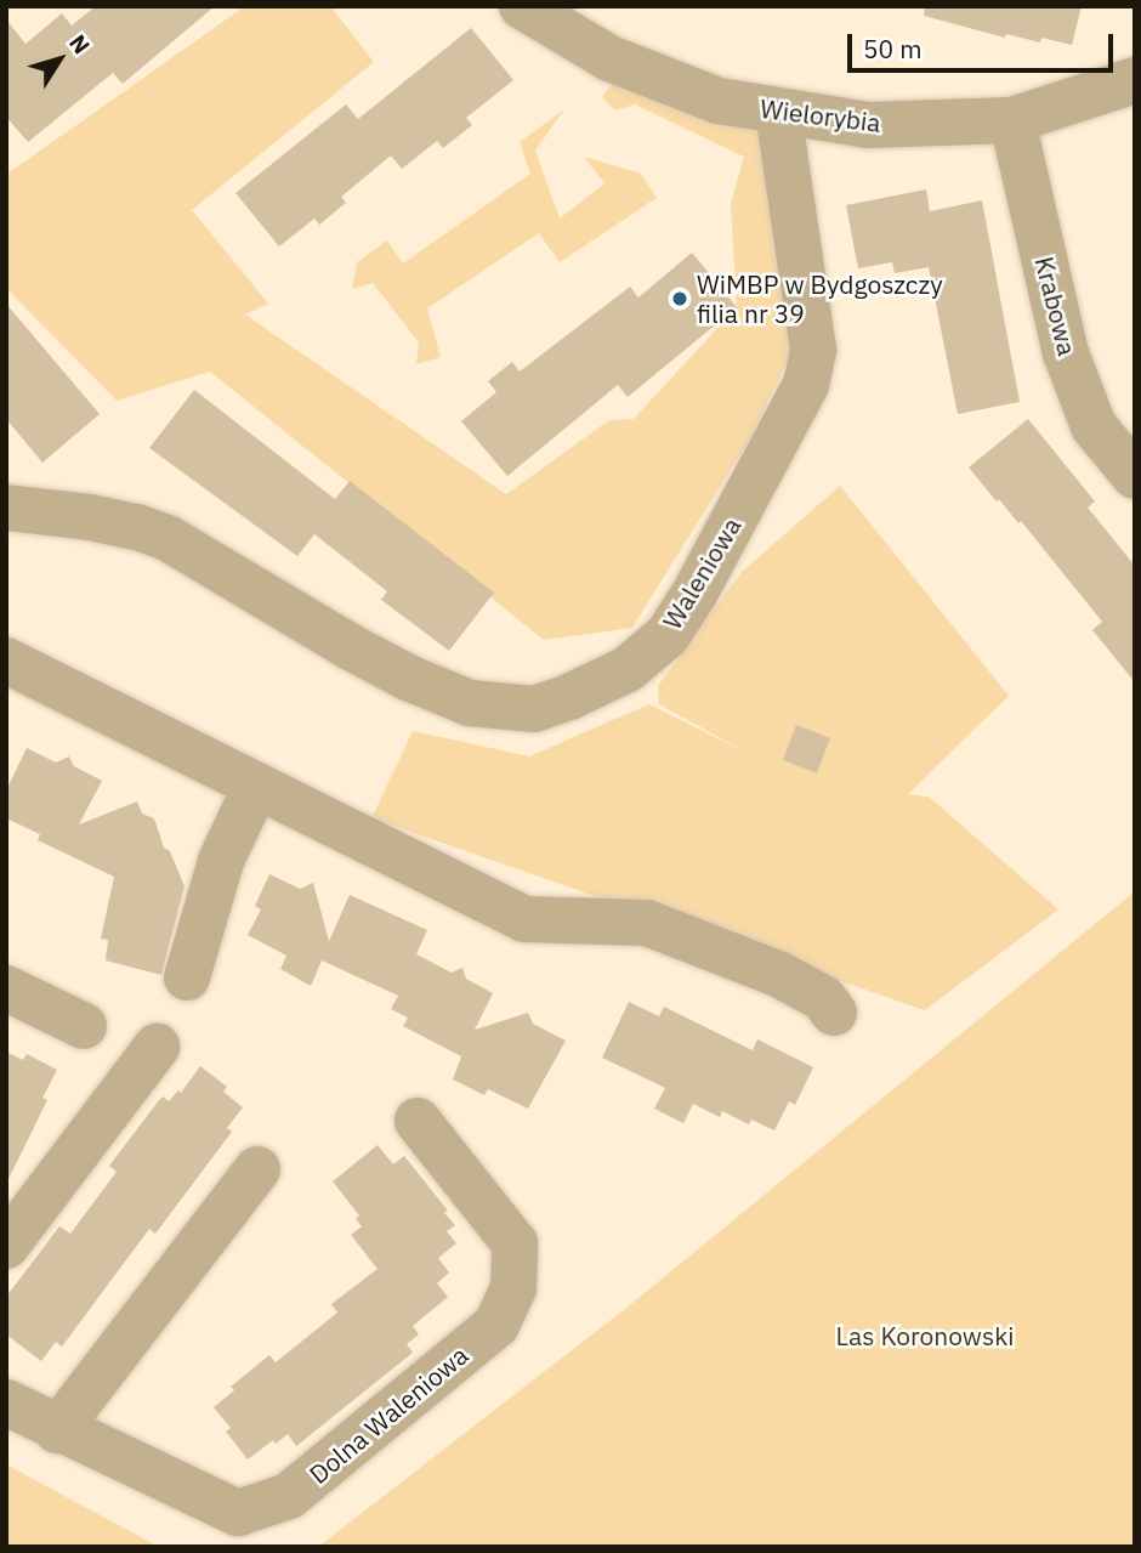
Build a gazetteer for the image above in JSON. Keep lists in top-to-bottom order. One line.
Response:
{"streets":{"street":["Wielorybia","Krabowa","Waleniowa","Dolna Waleniowa"]},"crossings":[["Wielorybia","Krabowa"],["Wielorybia","Waleniowa"]],"parks":["Las Koronowski"],"places":["WiMBP w Bydgoszczy filia nr 39"],"scale_bar":"50 m","north":"top right"}
